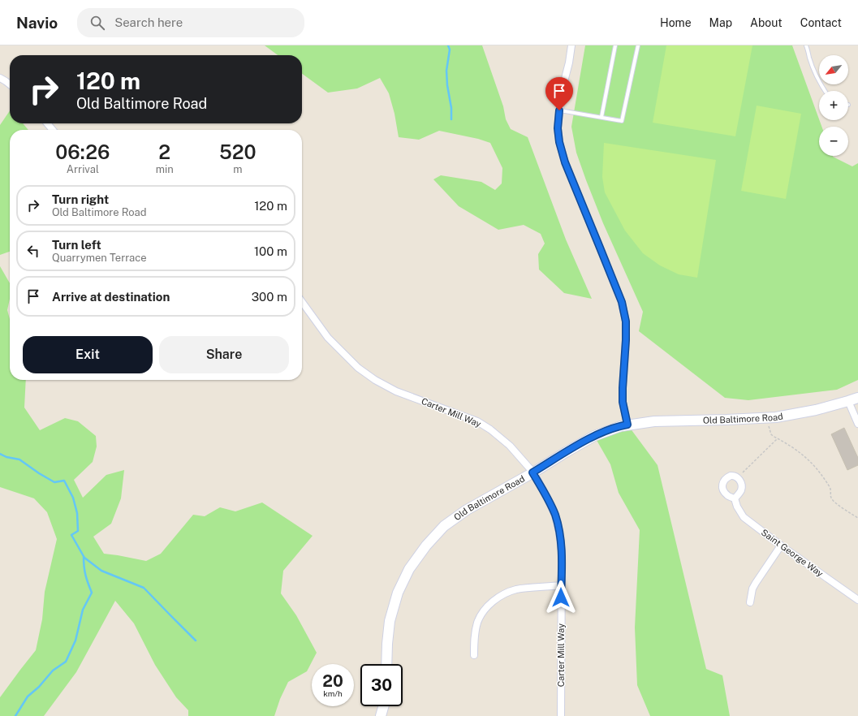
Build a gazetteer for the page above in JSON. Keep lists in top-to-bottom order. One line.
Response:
{"streets":{"street":["Carter Mill Way","Old Baltimore Road","Saint George Way"]},"crossings":[["Carter Mill Way","Old Baltimore Road"]],"north":"bottom left","page":{"header":"Navio","search":"Search here","nav":["Home","Map","About","Contact"],"map_buttons":["+","−"],"turn":["120 m","Old Baltimore Road"],"eta":["06:26","Arrival","2","min","520","m"],"list":[{"name":"Turn right","note":"Old Baltimore Road","value":"120 m"},{"name":"Turn left","note":"Quarrymen Terrace","value":"100 m"},{"name":"Arrive at destination","value":"300 m"}],"buttons":["Exit","Share"],"speed":"20 km/h","limit":"30"}}
